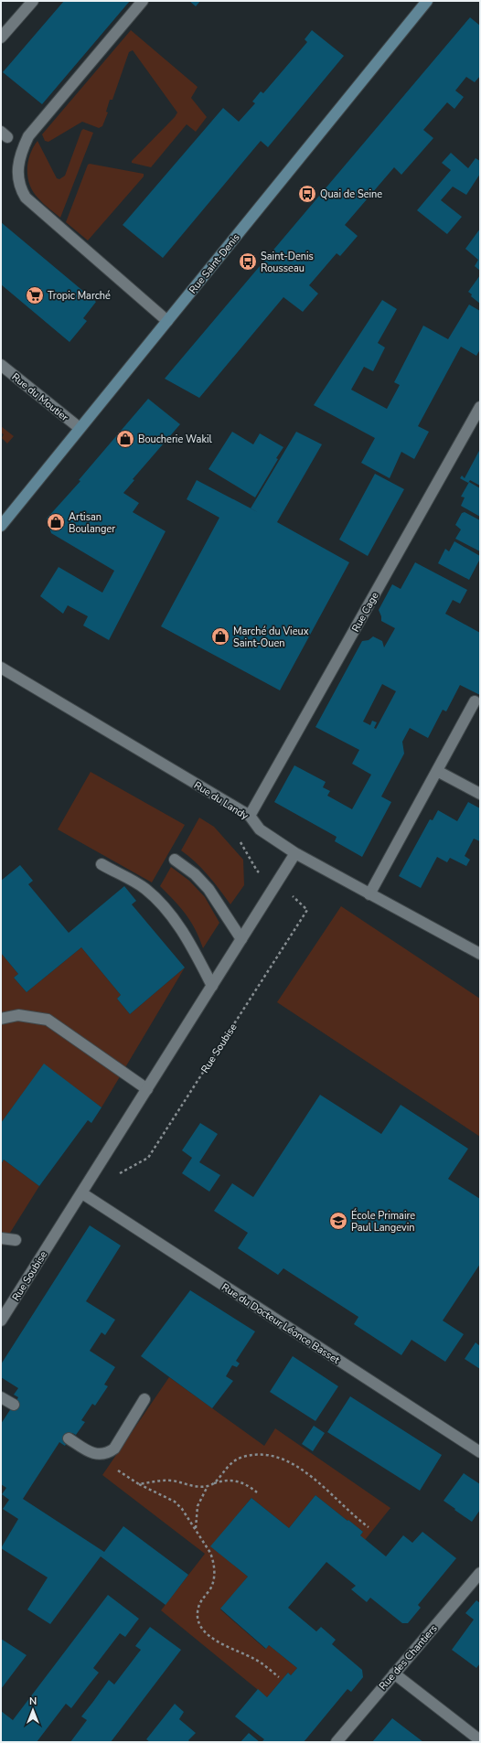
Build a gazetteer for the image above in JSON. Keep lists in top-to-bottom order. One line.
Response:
{"streets":{"main road":["Rue Saint-Denis"],"street":["Rue du Moutier","Rue Cage","Rue du Landy","Rue Soubise","Rue du Docteur Léonce Basset","Rue des Chantiers"]},"crossings":[["Rue Saint-Denis","Rue du Moutier"],["Rue Cage","Rue du Landy"],["Rue du Landy","Rue Soubise"],["Rue Soubise","Rue du Docteur Léonce Basset"]],"places":{"bus stop":["Quai de Seine","Saint-Denis Rousseau"],"supermarket":["Tropic Marché"],"shop":["Boucherie Wakil","Artisan Boulanger","Marché du Vieux Saint-Ouen"],"school or university":["École Primaire Paul Langevin"]},"north":"top"}
